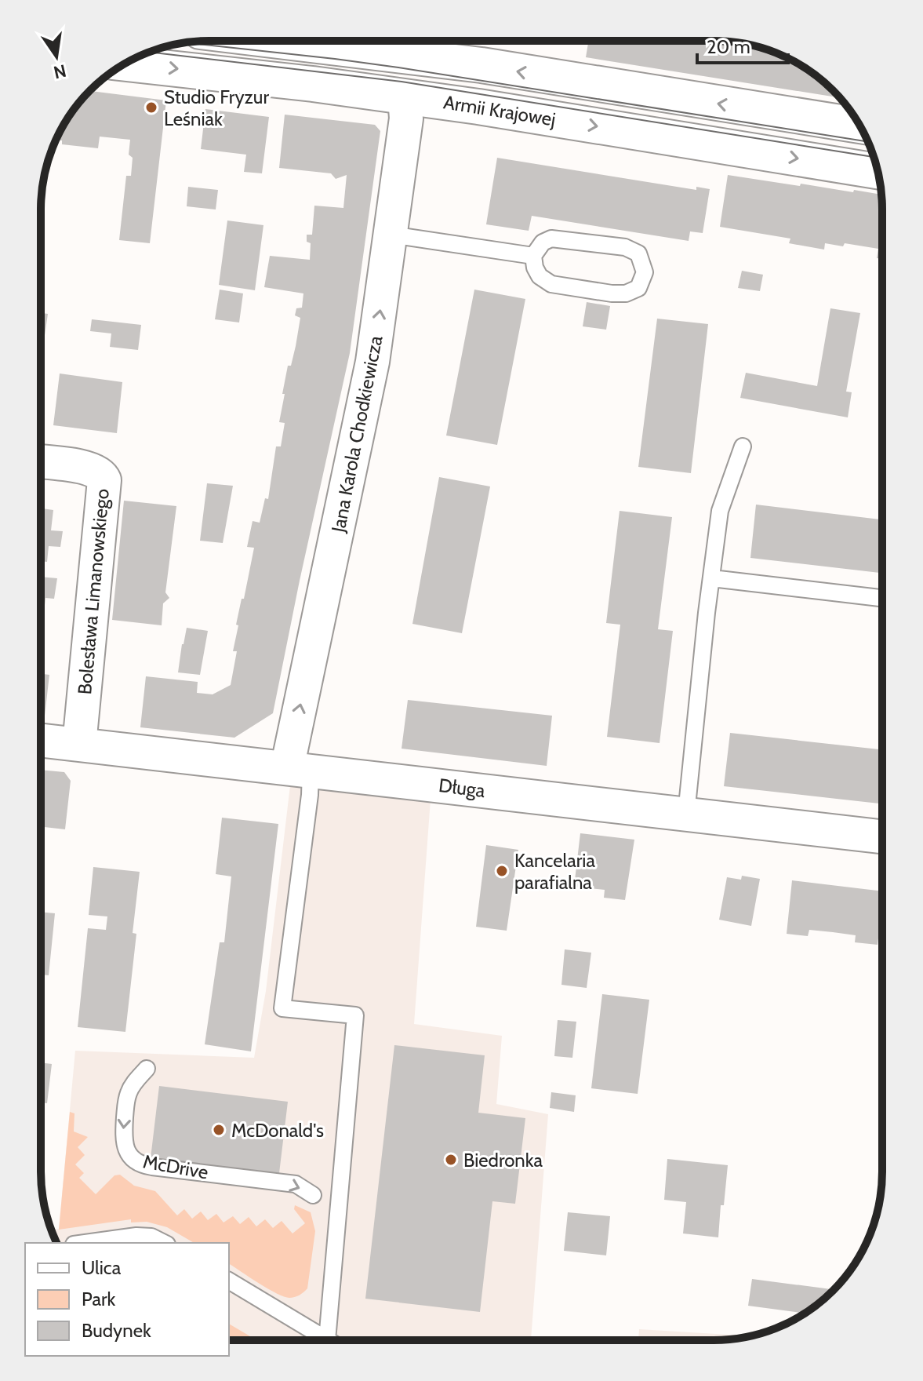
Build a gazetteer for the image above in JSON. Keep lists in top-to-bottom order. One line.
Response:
{"streets":{"street":["Armii Krajowej","Jana Karola Chodkiewicza","Bolesława Limanowskiego","Długa"],"lane":["McDrive"]},"crossings":[["Armii Krajowej","Jana Karola Chodkiewicza"],["Jana Karola Chodkiewicza","Długa"],["Bolesława Limanowskiego","Długa"]],"one_way":["Jana Karola Chodkiewicza"],"places":["Studio Fryzur Leśniak","Kancelaria parafialna","McDonald's","Biedronka"],"legend":["Ulica","Park","Budynek"],"scale_bar":"20 m","north":"bottom"}
